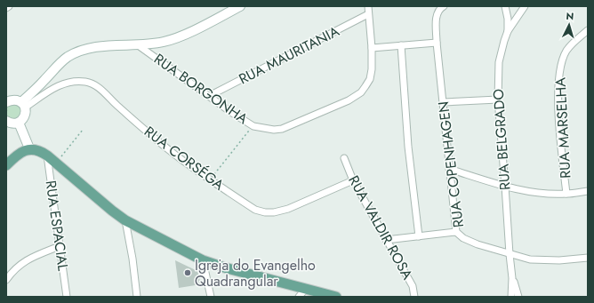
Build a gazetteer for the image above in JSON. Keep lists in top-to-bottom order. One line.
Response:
{"streets":{"street":["RUA MAURITANIA","RUA BORGONHA","RUA MARSELHA","RUA BELGRADO","RUA CORSÉGA","RUA COPENHAGEN","RUA ESPACIAL","RUA VALDIR ROSA"]},"crossings":[["RUA MAURITANIA","RUA BORGONHA"],["RUA BELGRADO","RUA COPENHAGEN"],["RUA CORSÉGA","RUA VALDIR ROSA"]],"places":["Igreja do Evangelho Quadrangular"],"north":"top"}
